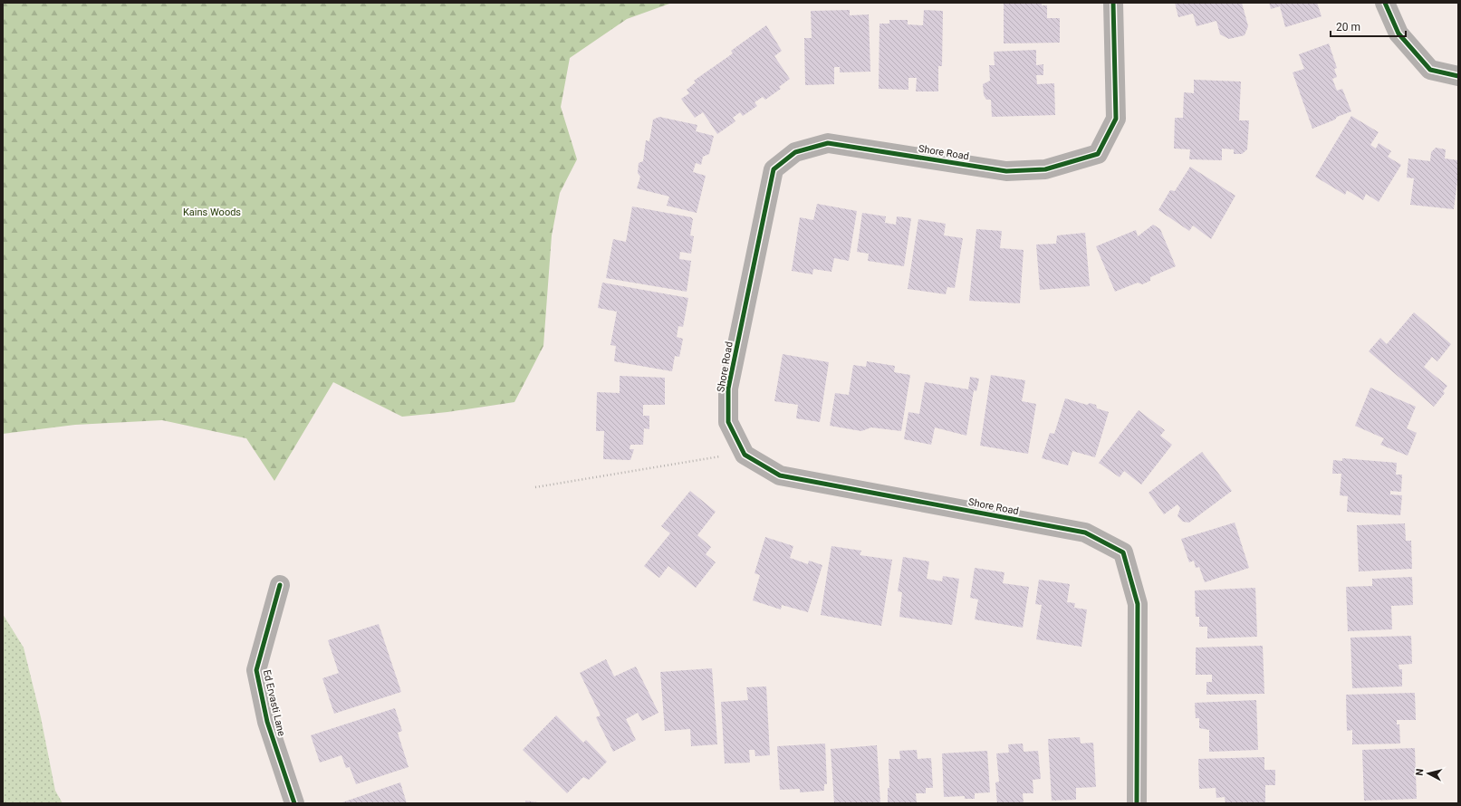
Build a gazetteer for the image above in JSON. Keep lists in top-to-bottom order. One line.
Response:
{"streets":{"street":["Shore Road","Ed Ervasti Lane"]},"parks":["Kains Woods"],"scale_bar":"20 m","north":"left"}
